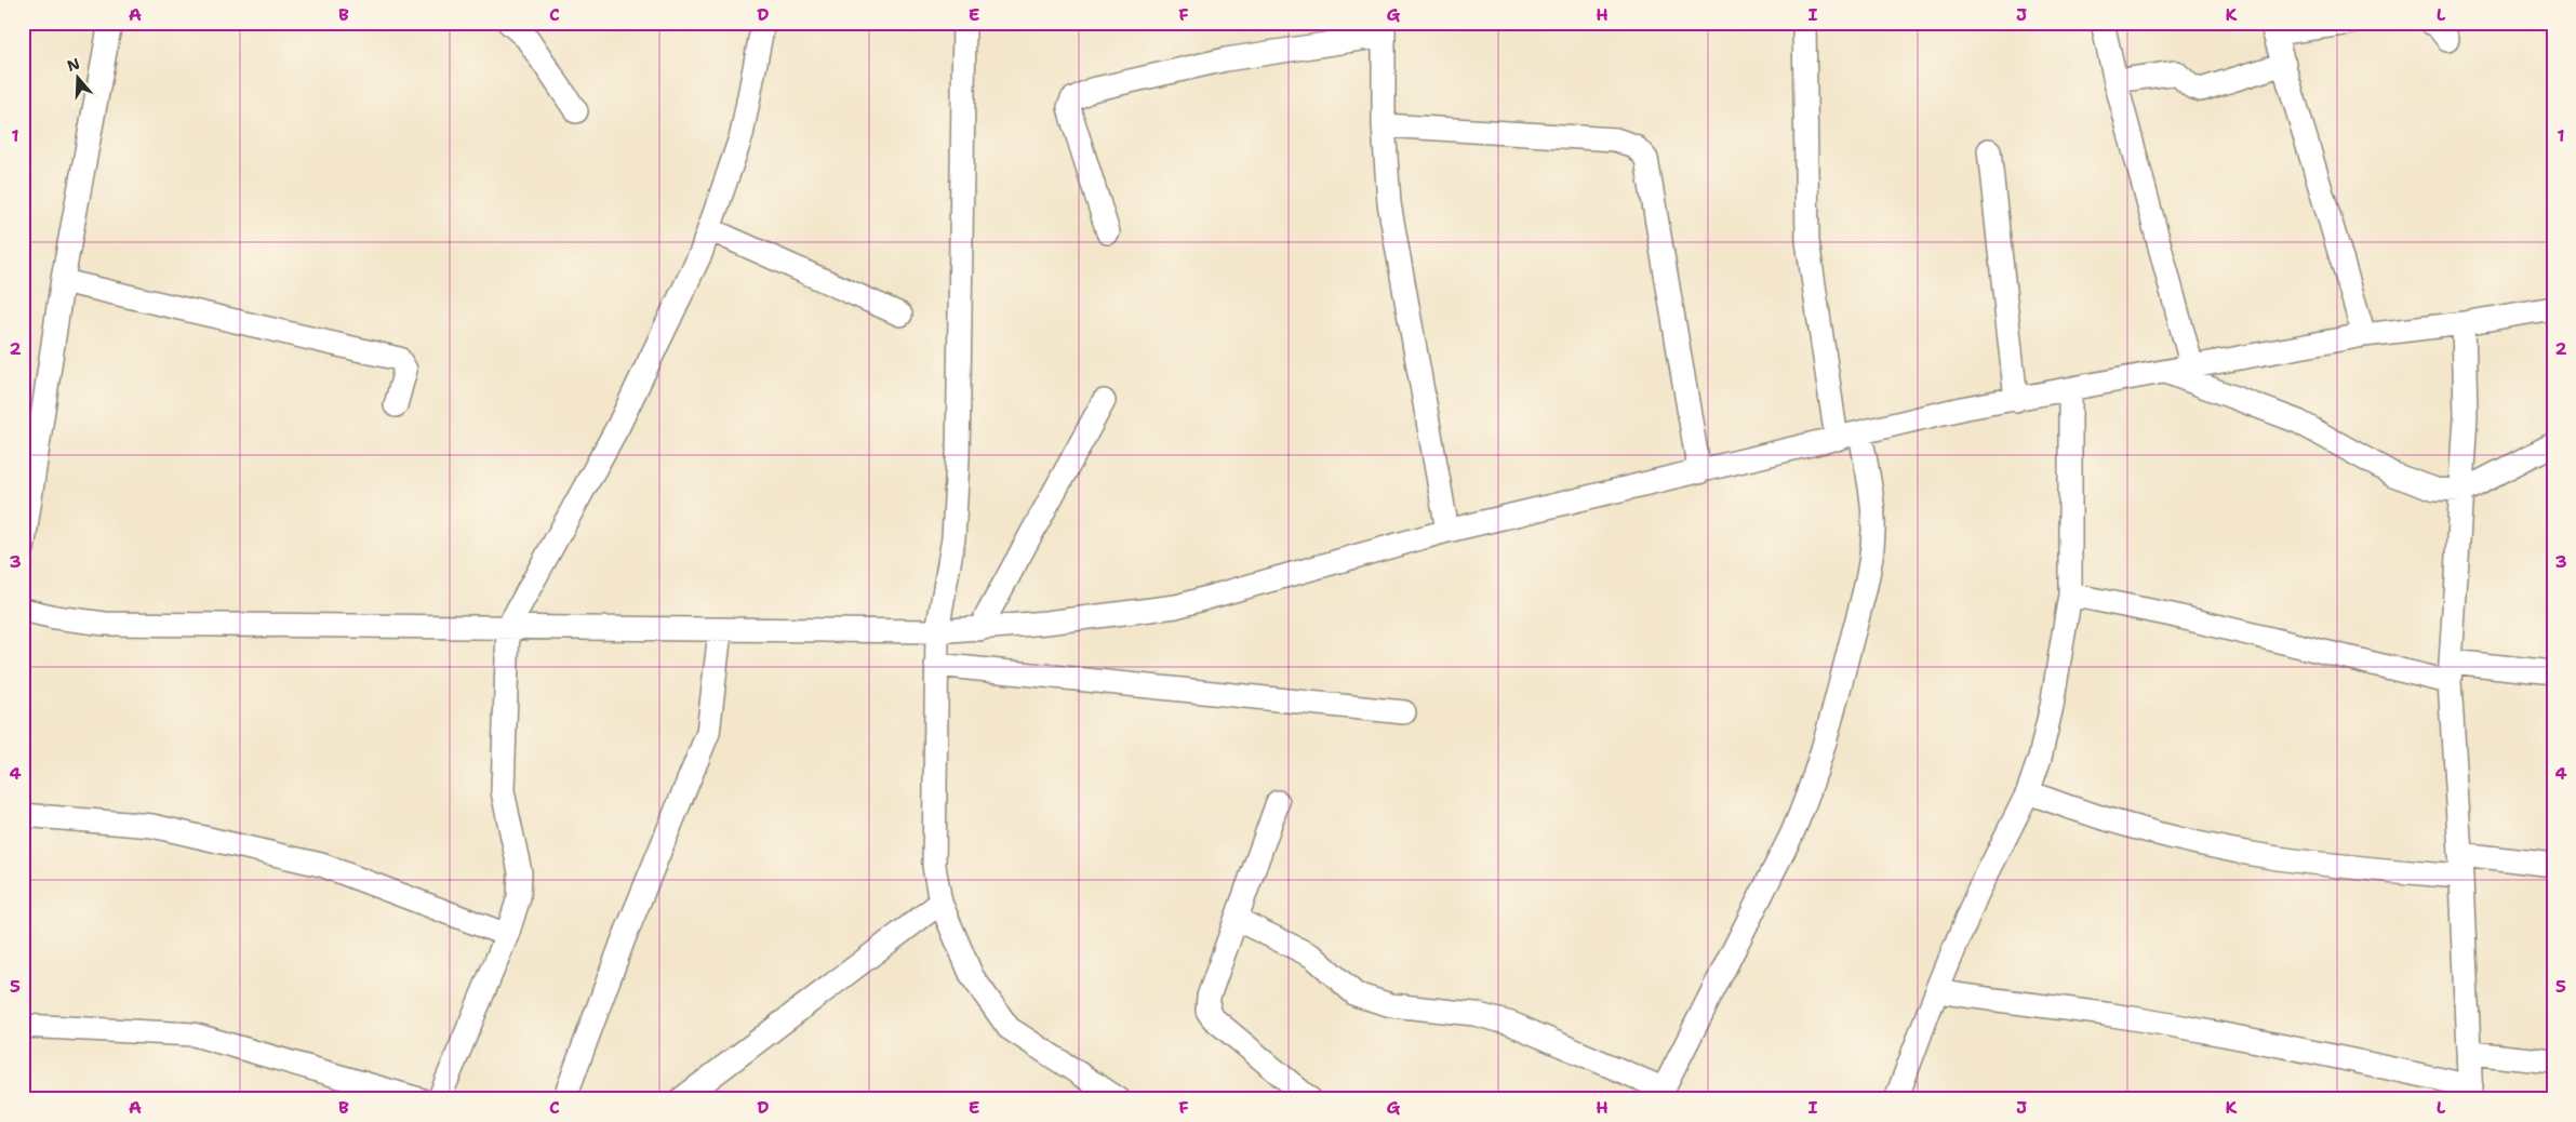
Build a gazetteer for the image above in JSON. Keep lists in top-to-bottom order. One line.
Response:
{"north":"top","grid":{"columns":["A","B","C","D","E","F","G","H","I","J","K","L"],"rows":["1","2","3","4","5"]}}
